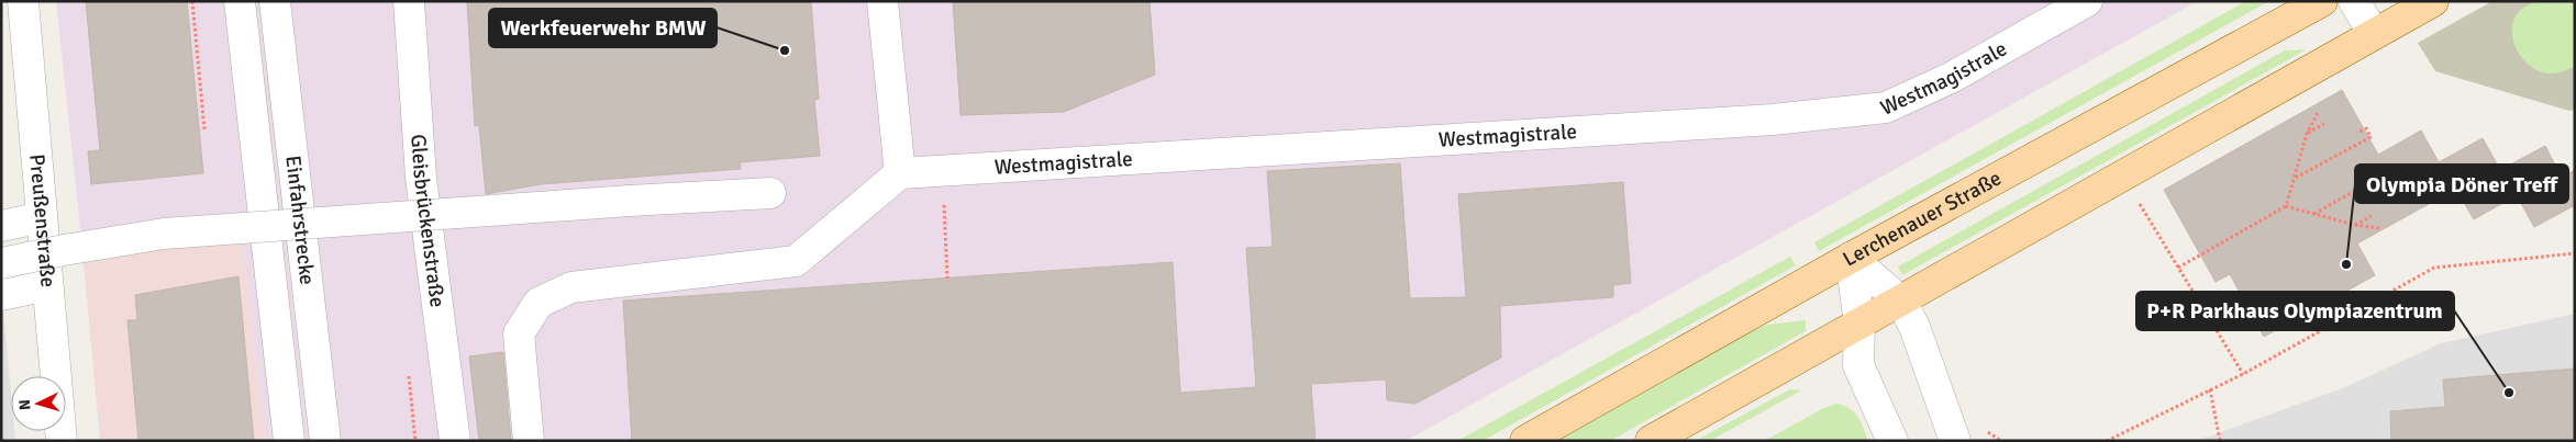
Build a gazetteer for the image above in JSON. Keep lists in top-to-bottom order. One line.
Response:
{"streets":{"main road":["Lerchenauer Straße"],"street":["Westmagistrale","Preußenstraße","Einfahrstrecke","Gleisbrückenstraße"]},"places":["Werkfeuerwehr BMW","Olympia Döner Treff","P+R Parkhaus Olympiazentrum"],"north":"left"}
